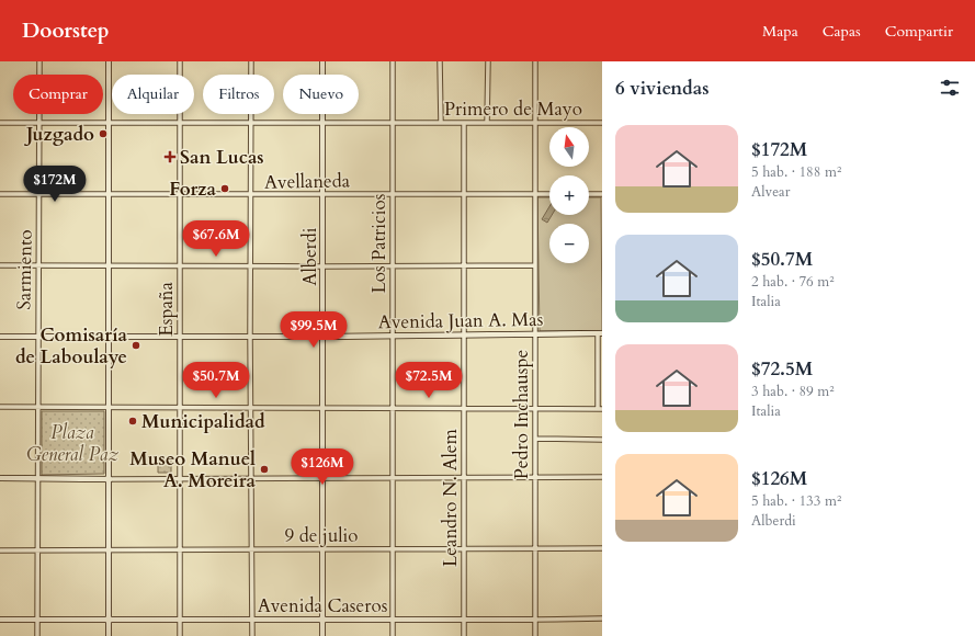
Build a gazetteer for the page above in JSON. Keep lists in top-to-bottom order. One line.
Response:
{"streets":{"main road":["Alberdi","Avenida Juan A. Mas","Avenida Caseros"],"street":["Primero de Mayo","Avellaneda","Los Patricios","Sarmiento","España","Pedro Inchauspe","Leandro N. Alem","9 de julio"]},"crossings":[["Primero de Mayo","Los Patricios"],["Primero de Mayo","Alberdi"],["Primero de Mayo","Sarmiento"],["Primero de Mayo","España"],["Primero de Mayo","Pedro Inchauspe"],["Primero de Mayo","Leandro N. Alem"],["Avellaneda","Los Patricios"],["Avellaneda","Alberdi"],["Avellaneda","Sarmiento"],["Avellaneda","España"],["Avellaneda","Pedro Inchauspe"],["Avellaneda","Leandro N. Alem"],["Los Patricios","Avenida Juan A. Mas"],["Los Patricios","9 de julio"],["Los Patricios","Avenida Caseros"],["Alberdi","Avenida Juan A. Mas"],["Alberdi","9 de julio"],["Alberdi","Avenida Caseros"],["Sarmiento","Avenida Juan A. Mas"],["Sarmiento","9 de julio"],["Sarmiento","Avenida Caseros"],["España","Avenida Juan A. Mas"],["España","9 de julio"],["España","Avenida Caseros"],["Avenida Juan A. Mas","Pedro Inchauspe"],["Avenida Juan A. Mas","Leandro N. Alem"],["Pedro Inchauspe","9 de julio"],["Pedro Inchauspe","Avenida Caseros"],["Leandro N. Alem","9 de julio"],["Leandro N. Alem","Avenida Caseros"]],"parks":["Plaza General Paz"],"places":{"other":["Juzgado","Forza","Comisaría de Laboulaye","Municipalidad","Museo Manuel A. Moreira"],"health":["San Lucas"]},"north":"top","page":{"header":"Doorstep","nav":["Mapa","Capas","Compartir"],"heading":"6 viviendas","chip":["Comprar","Alquilar","Filtros","Nuevo"],"list":[{"name":"$172M","note":"5 hab. · 188 m² · Alvear"},{"name":"$50.7M","note":"2 hab. · 76 m² · Italia"},{"name":"$72.5M","note":"3 hab. · 89 m² · Italia"},{"name":"$126M","note":"5 hab. · 133 m² · Alberdi"}],"map_buttons":["+","−"],"price":["$172M","$67.6M","$99.5M","$50.7M","$72.5M","$126M"]}}
